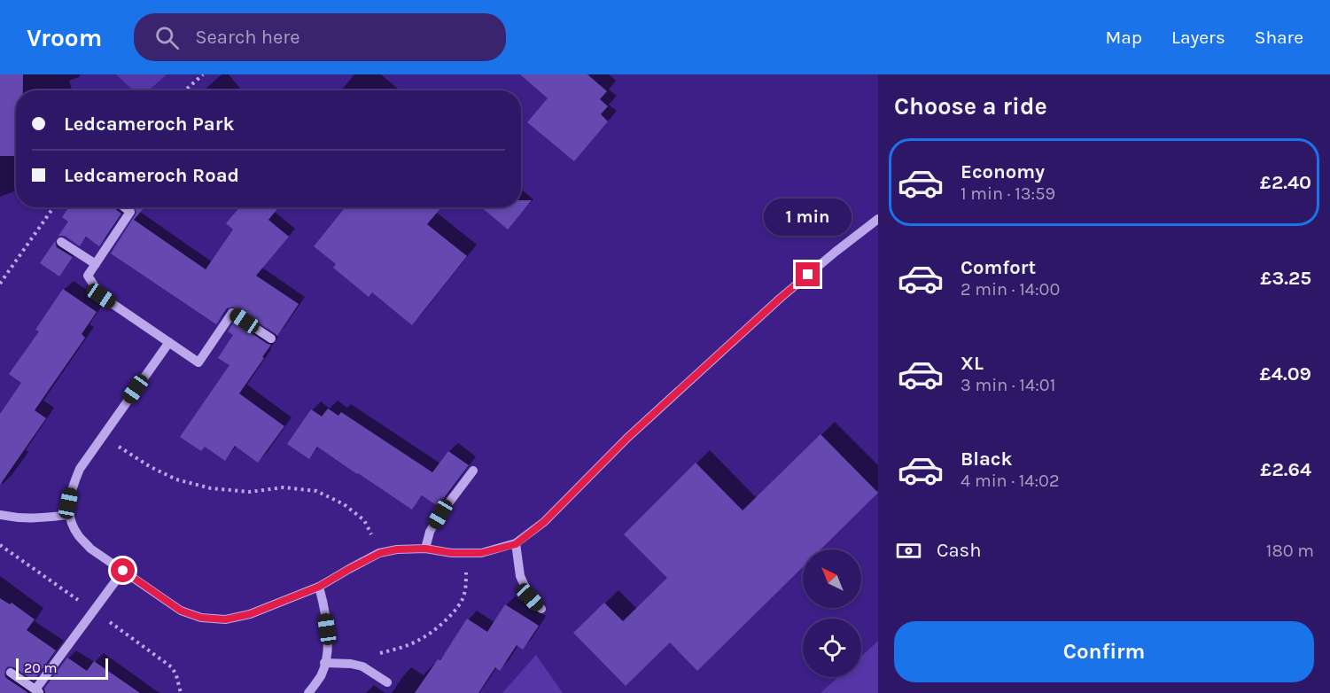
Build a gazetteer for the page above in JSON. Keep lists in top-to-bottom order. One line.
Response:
{"scale_bar":"20 m","north":"top left","page":{"header":"Vroom","search":"Search here","nav":["Map","Layers","Share"],"heading":"Choose a ride","banner":["Ledcameroch Park","Ledcameroch Road"],"list":[{"name":"Economy","note":"1 min · 13:59","value":"£2.40"},{"name":"Comfort","note":"2 min · 14:00","value":"£3.25"},{"name":"XL","note":"3 min · 14:01","value":"£4.09"},{"name":"Black","note":"4 min · 14:02","value":"£2.64"}],"bubble":"1 min","pay":["Cash","180 m"],"buttons":"Confirm","scale":"20 m"}}
